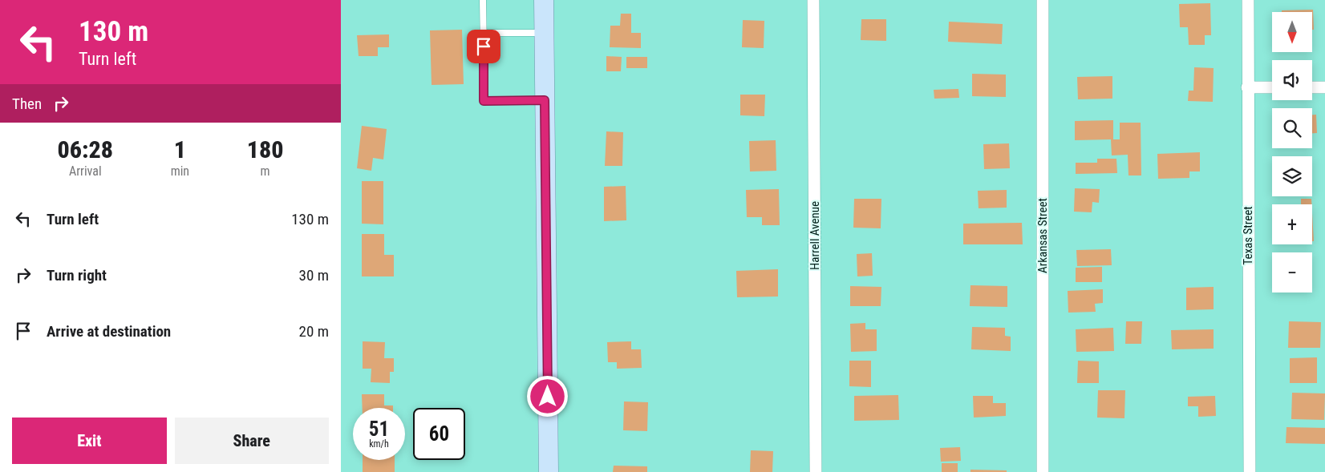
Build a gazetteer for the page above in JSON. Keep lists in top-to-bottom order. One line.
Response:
{"streets":{"street":["Harrell Avenue","Arkansas Street","Texas Street"]},"north":"bottom","page":{"turn":["130 m","Turn left"],"map_buttons":["+","−"],"then":"Then","eta":["06:28","Arrival","1","min","180","m"],"list":[{"name":"Turn left","value":"130 m"},{"name":"Turn right","value":"30 m"},{"name":"Arrive at destination","value":"20 m"}],"speed":"51 km/h","limit":"60","buttons":["Exit","Share"]}}
